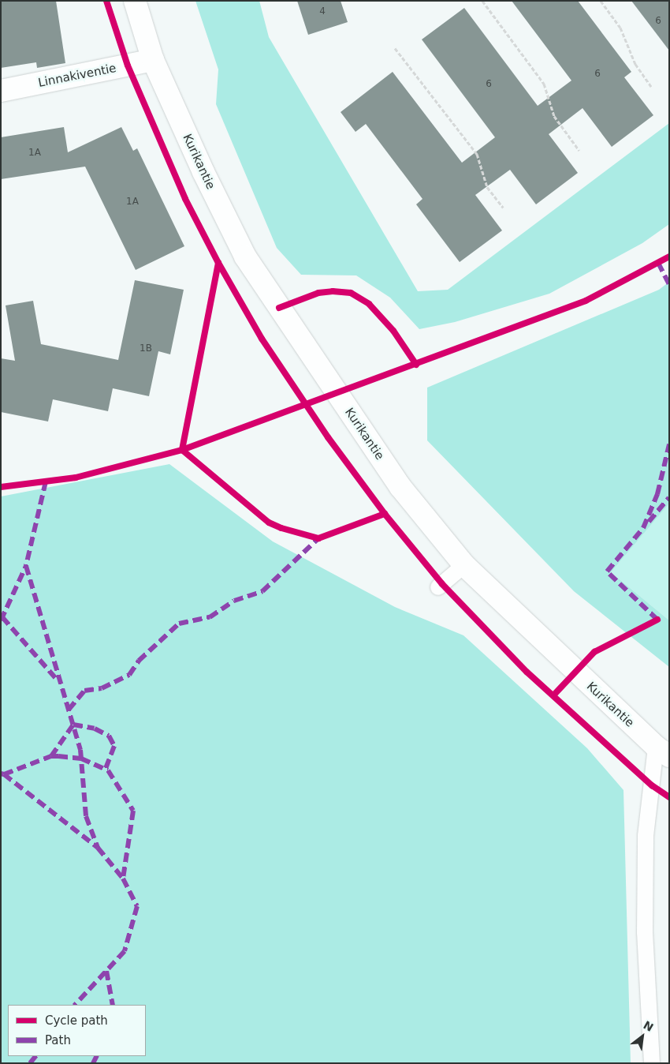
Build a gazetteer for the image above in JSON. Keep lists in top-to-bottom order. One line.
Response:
{"streets":{"main road":["Linnakiventie","Kurikantie"]},"crossings":[["Linnakiventie","Kurikantie"]],"house_numbers":["4","6","6","6","1A","1A","1B"],"legend":["Cycle path","Path"],"north":"top right"}
